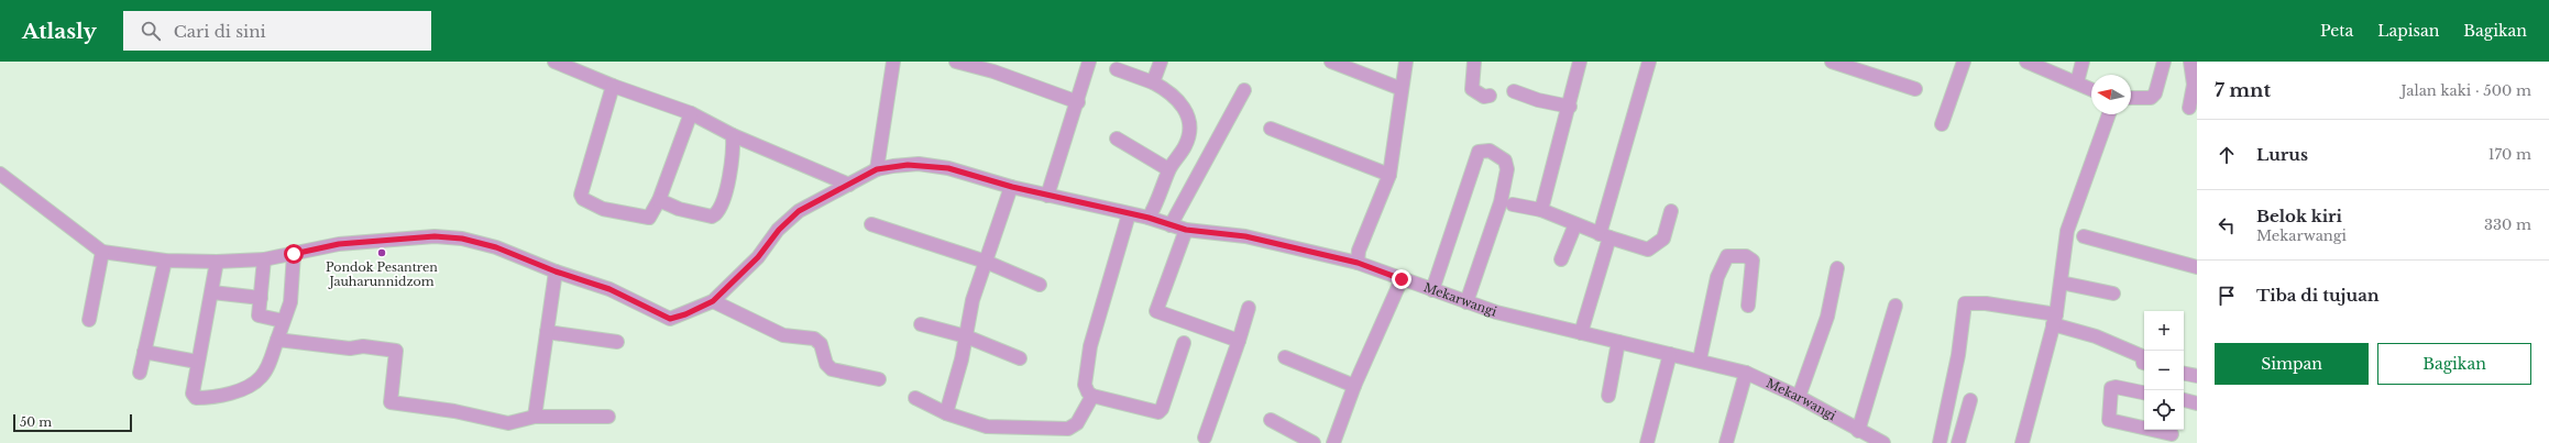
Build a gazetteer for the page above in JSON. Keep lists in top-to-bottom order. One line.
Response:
{"streets":{"street":["Mekarwangi"]},"places":["Pondok Pesantren Jauharunnidzom"],"scale_bar":"50 m","north":"left","page":{"header":"Atlasly","search":"Cari di sini","nav":["Peta","Lapisan","Bagikan"],"heading":["7 mnt","Jalan kaki · 500 m"],"list":[["Lurus","170 m"],["Belok kiri","Mekarwangi","330 m"],"Tiba di tujuan"],"map_buttons":["+","−"],"buttons":["Simpan","Bagikan"],"scale":"50 m"}}
